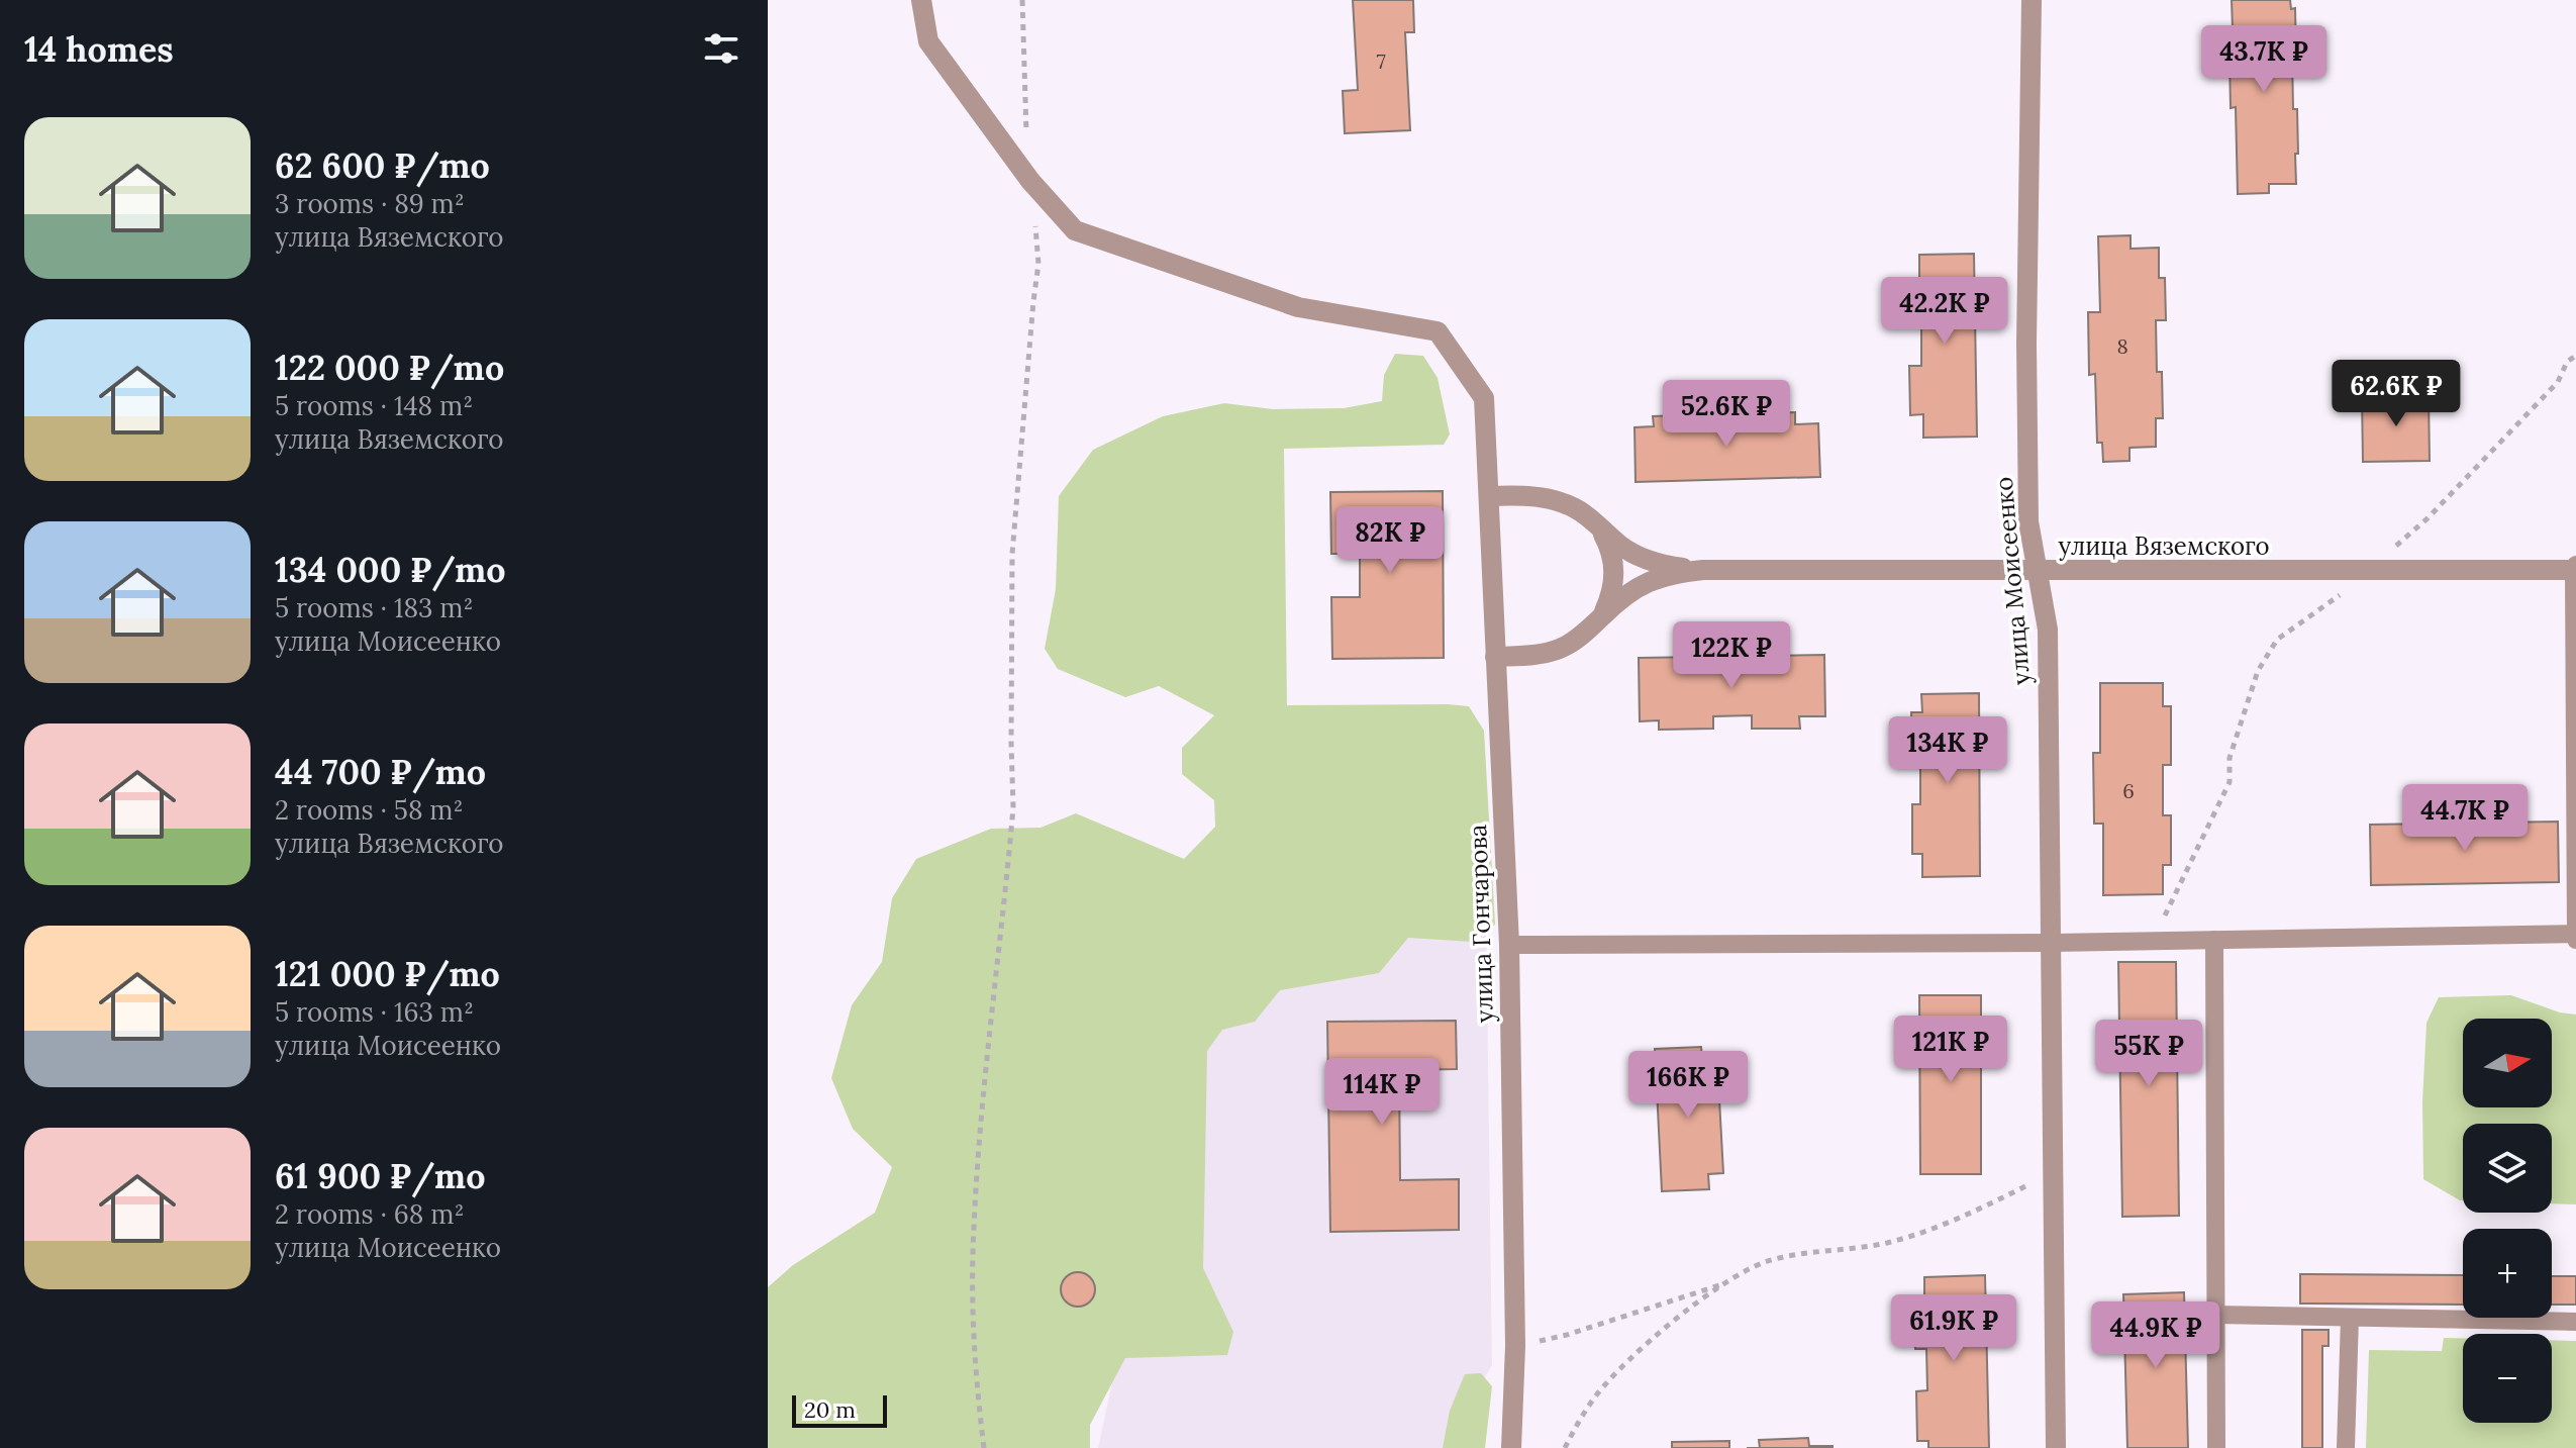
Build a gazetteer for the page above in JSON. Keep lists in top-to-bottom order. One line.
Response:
{"streets":{"street":["улица Вяземского","улица Моисеенко","улица Гончарова"]},"crossings":[["улица Вяземского","улица Моисеенко"]],"house_numbers":["7","8","6"],"scale_bar":"20 m","north":"right","page":{"heading":"14 homes","price":["43.7K ₽","42.2K ₽","62.6K ₽","52.6K ₽","82K ₽","122K ₽","134K ₽","44.7K ₽","121K ₽","55K ₽","166K ₽","114K ₽","61.9K ₽","44.9K ₽"],"list":[{"name":"62 600 ₽/mo","note":"3 rooms · 89 m² · улица Вяземского"},{"name":"122 000 ₽/mo","note":"5 rooms · 148 m² · улица Вяземского"},{"name":"134 000 ₽/mo","note":"5 rooms · 183 m² · улица Моисеенко"},{"name":"44 700 ₽/mo","note":"2 rooms · 58 m² · улица Вяземского"},{"name":"121 000 ₽/mo","note":"5 rooms · 163 m² · улица Моисеенко"},{"name":"61 900 ₽/mo","note":"2 rooms · 68 m² · улица Моисеенко"}],"map_buttons":["+","−"],"scale":"20 m"}}
